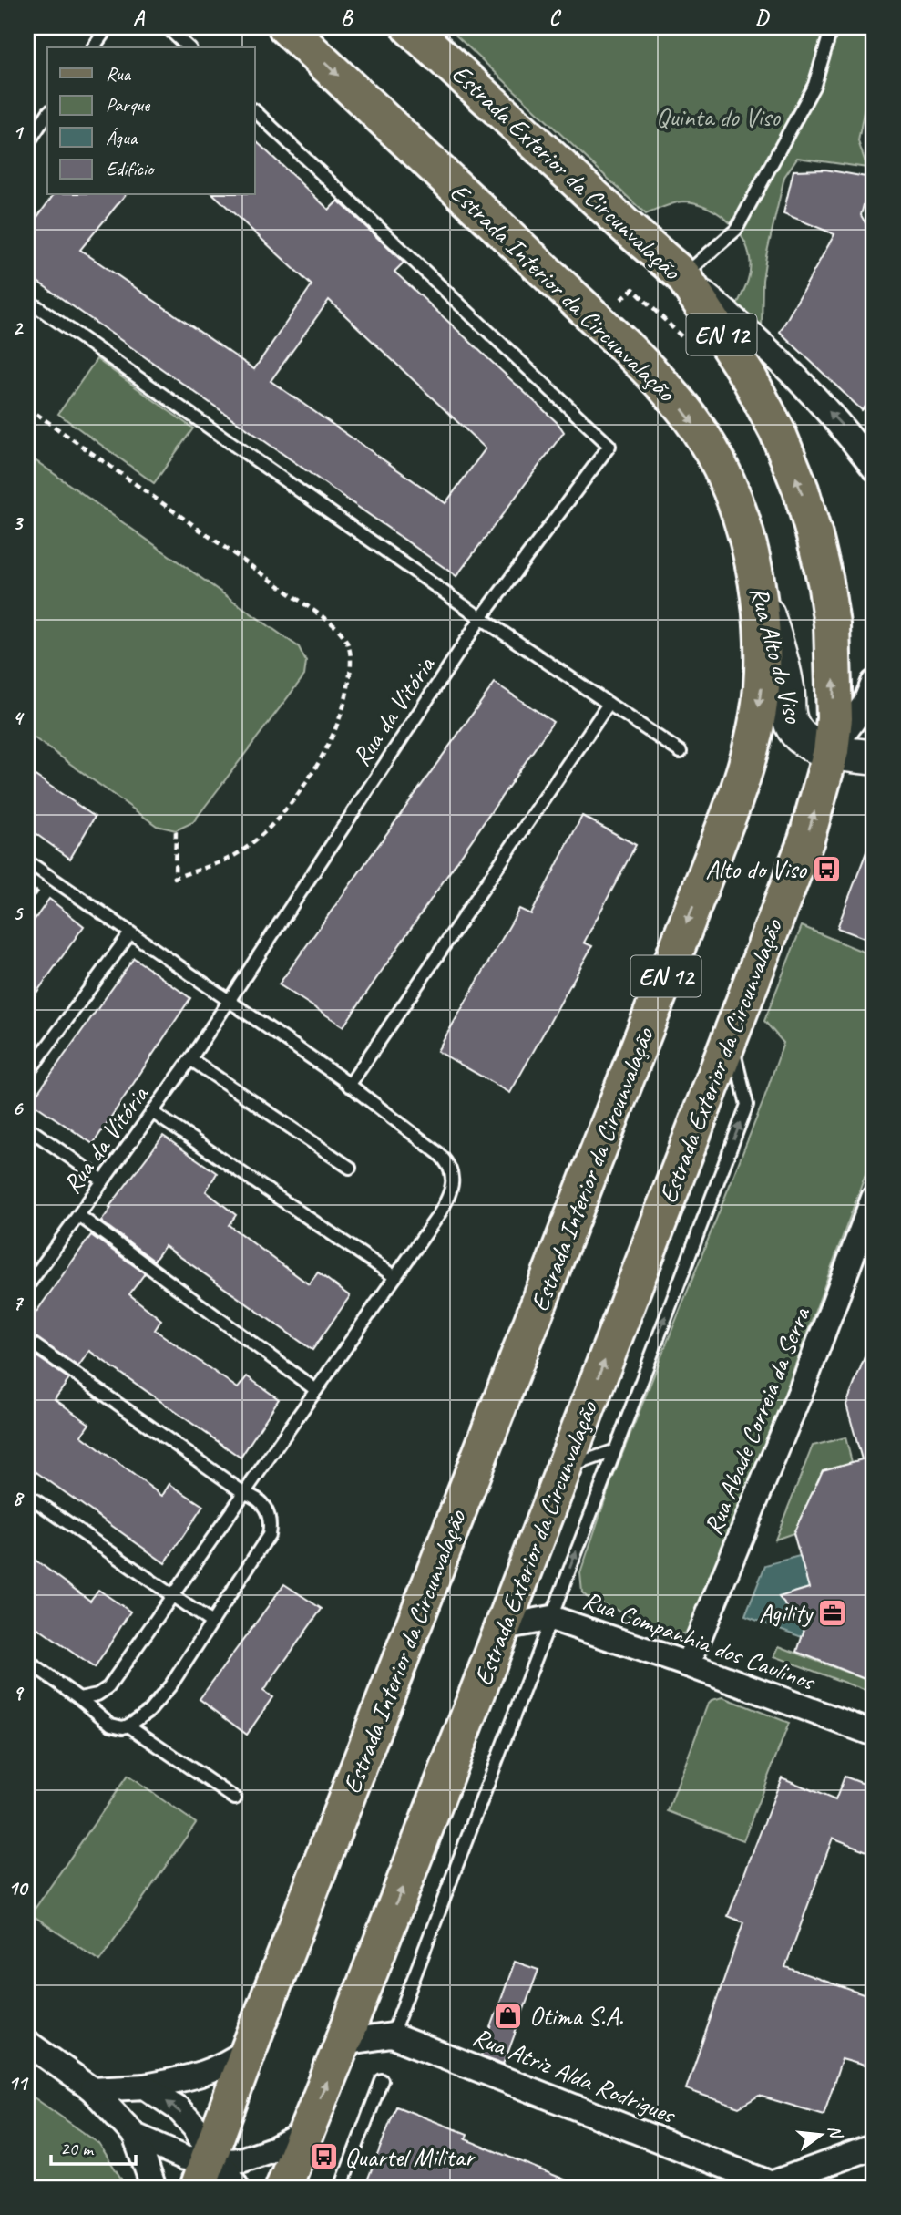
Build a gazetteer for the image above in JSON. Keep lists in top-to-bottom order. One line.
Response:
{"streets":{"main road":["Estrada Exterior da Circunvalação","Estrada Interior da Circunvalação","EN 12","Rua Alto do Viso"],"street":["Rua Abade Correia da Serra","Rua Companhia dos Caulinos","Rua Atriz Alda Rodrigues"],"lane":["Rua da Vitória"]},"crossings":[["Estrada Exterior da Circunvalação","Rua Alto do Viso"],["Estrada Exterior da Circunvalação","Rua Companhia dos Caulinos"],["Estrada Exterior da Circunvalação","Rua Atriz Alda Rodrigues"],["Estrada Interior da Circunvalação","Rua Alto do Viso"],["Rua Abade Correia da Serra","Rua Companhia dos Caulinos"]],"one_way":["Estrada Exterior da Circunvalação","Estrada Interior da Circunvalação"],"parks":["Quinta do Viso"],"places":{"bus stop":["Alto do Viso","Quartel Militar"],"office":["Agility"],"shop":["Otima S.A."]},"legend":["Rua","Parque","Água","Edifício"],"scale_bar":"20 m","north":"right","grid":{"columns":["A","B","C","D"],"rows":["1","2","3","4","5","6","7","8","9","10","11"]}}
